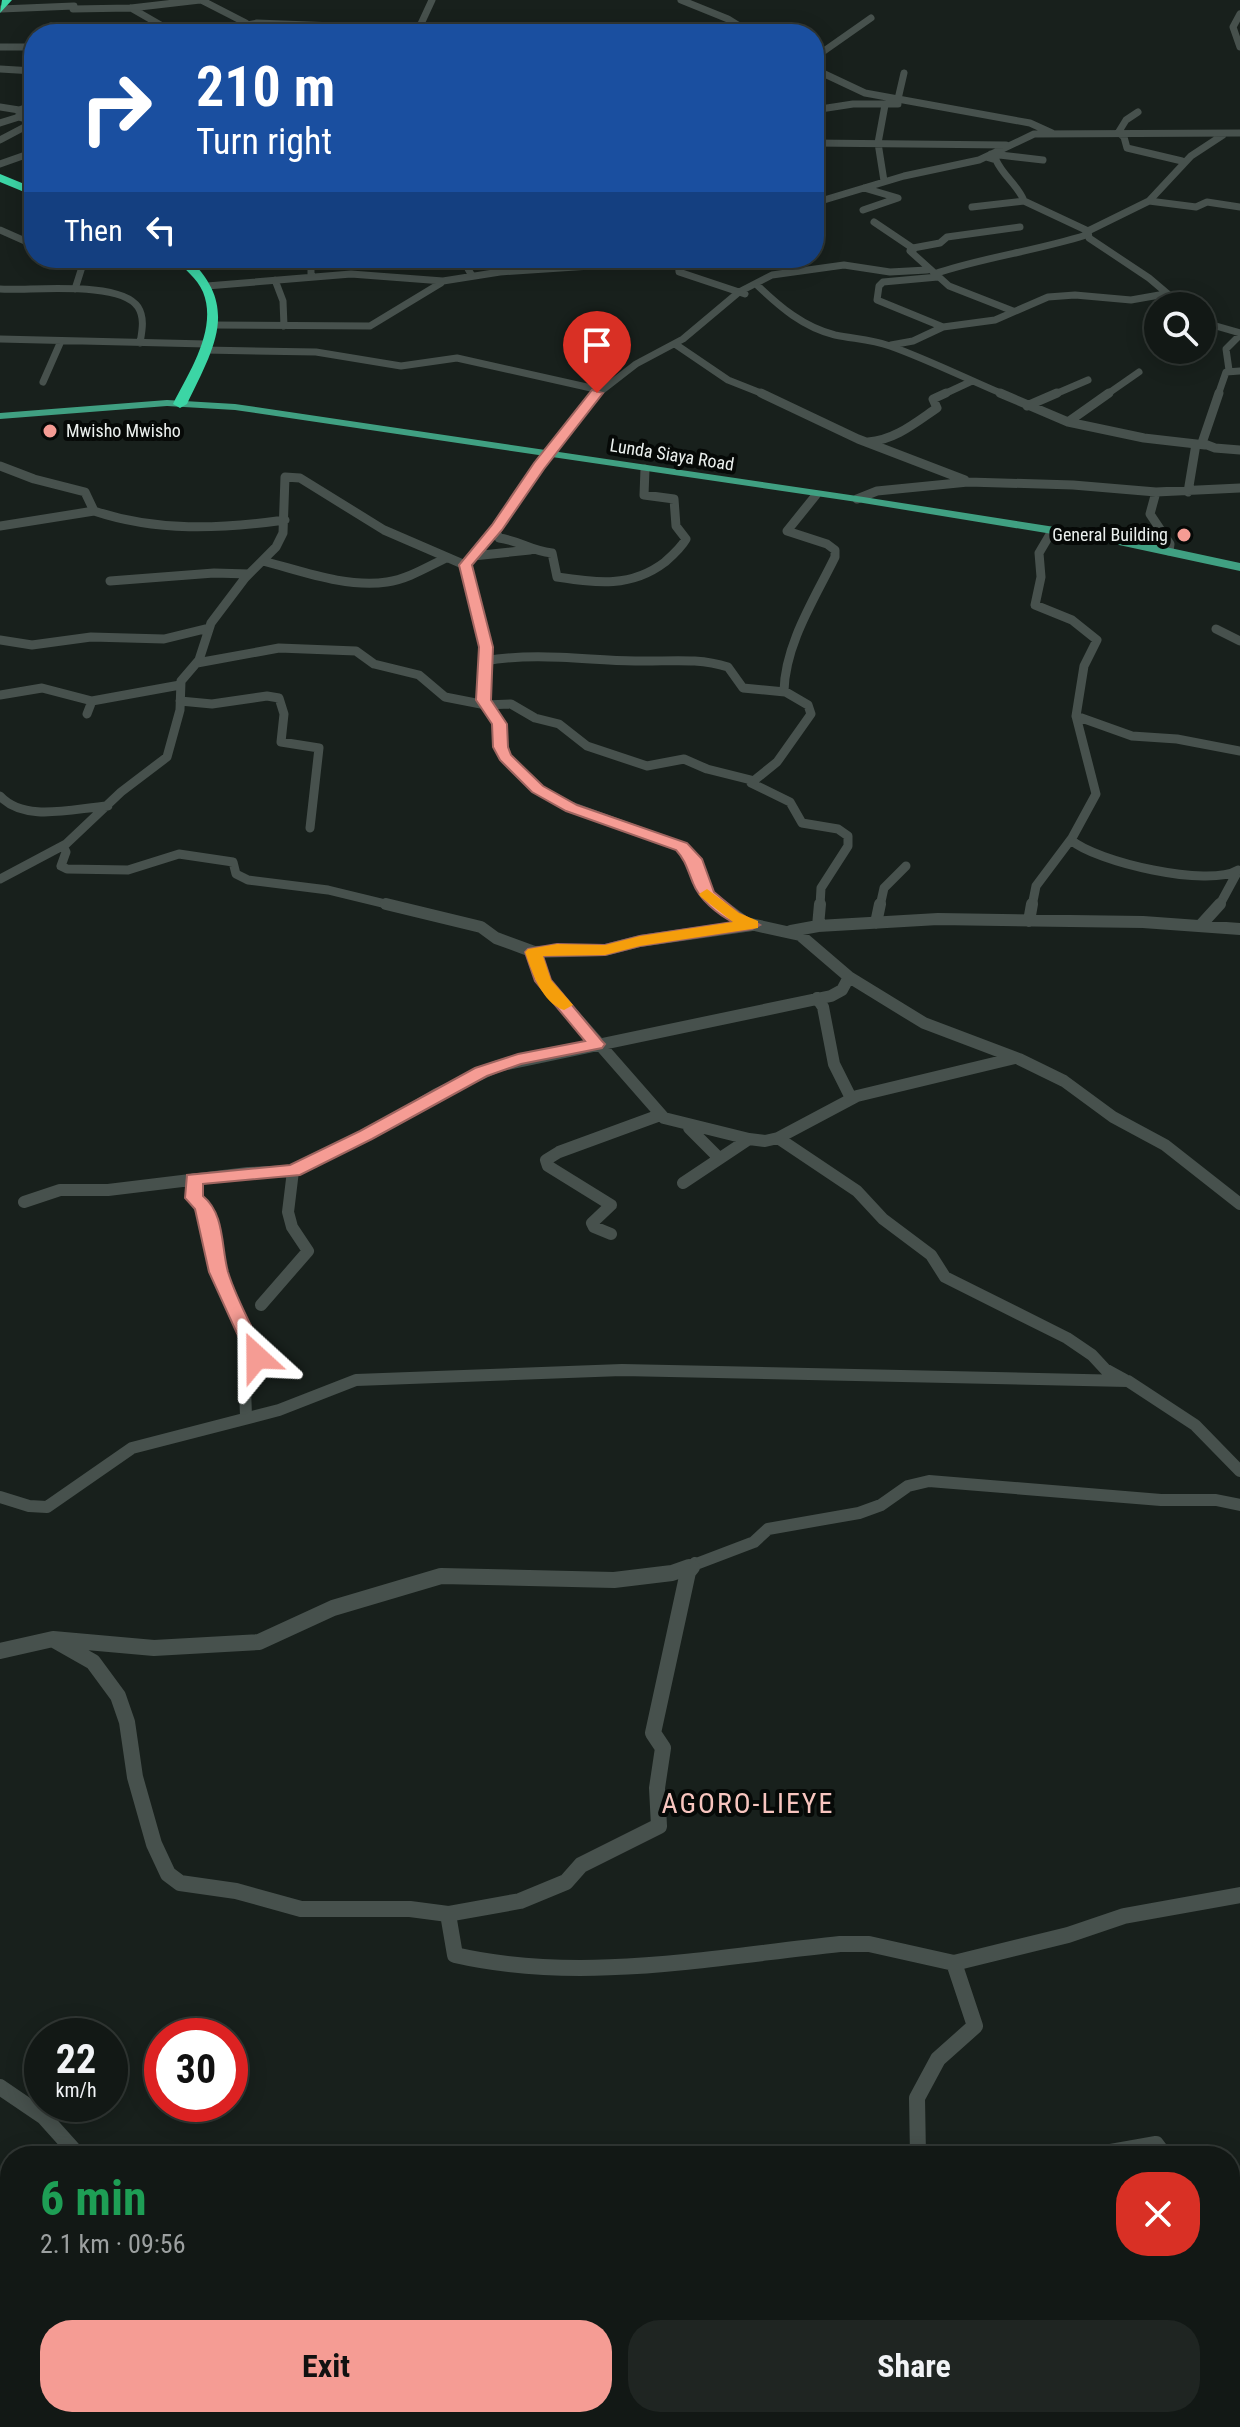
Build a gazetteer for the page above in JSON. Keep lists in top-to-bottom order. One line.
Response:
{"streets":{"main road":["Lunda Siaya Road"]},"districts":["AGORO-LIEYE"],"places":["Mwisho Mwisho","General Building"],"page":{"turn":["210 m","Turn right"],"then":"Then","speed":"22 km/h","limit":"30","heading":["6 min","2.1 km · 09:56"],"buttons":["Exit","Share"]}}
